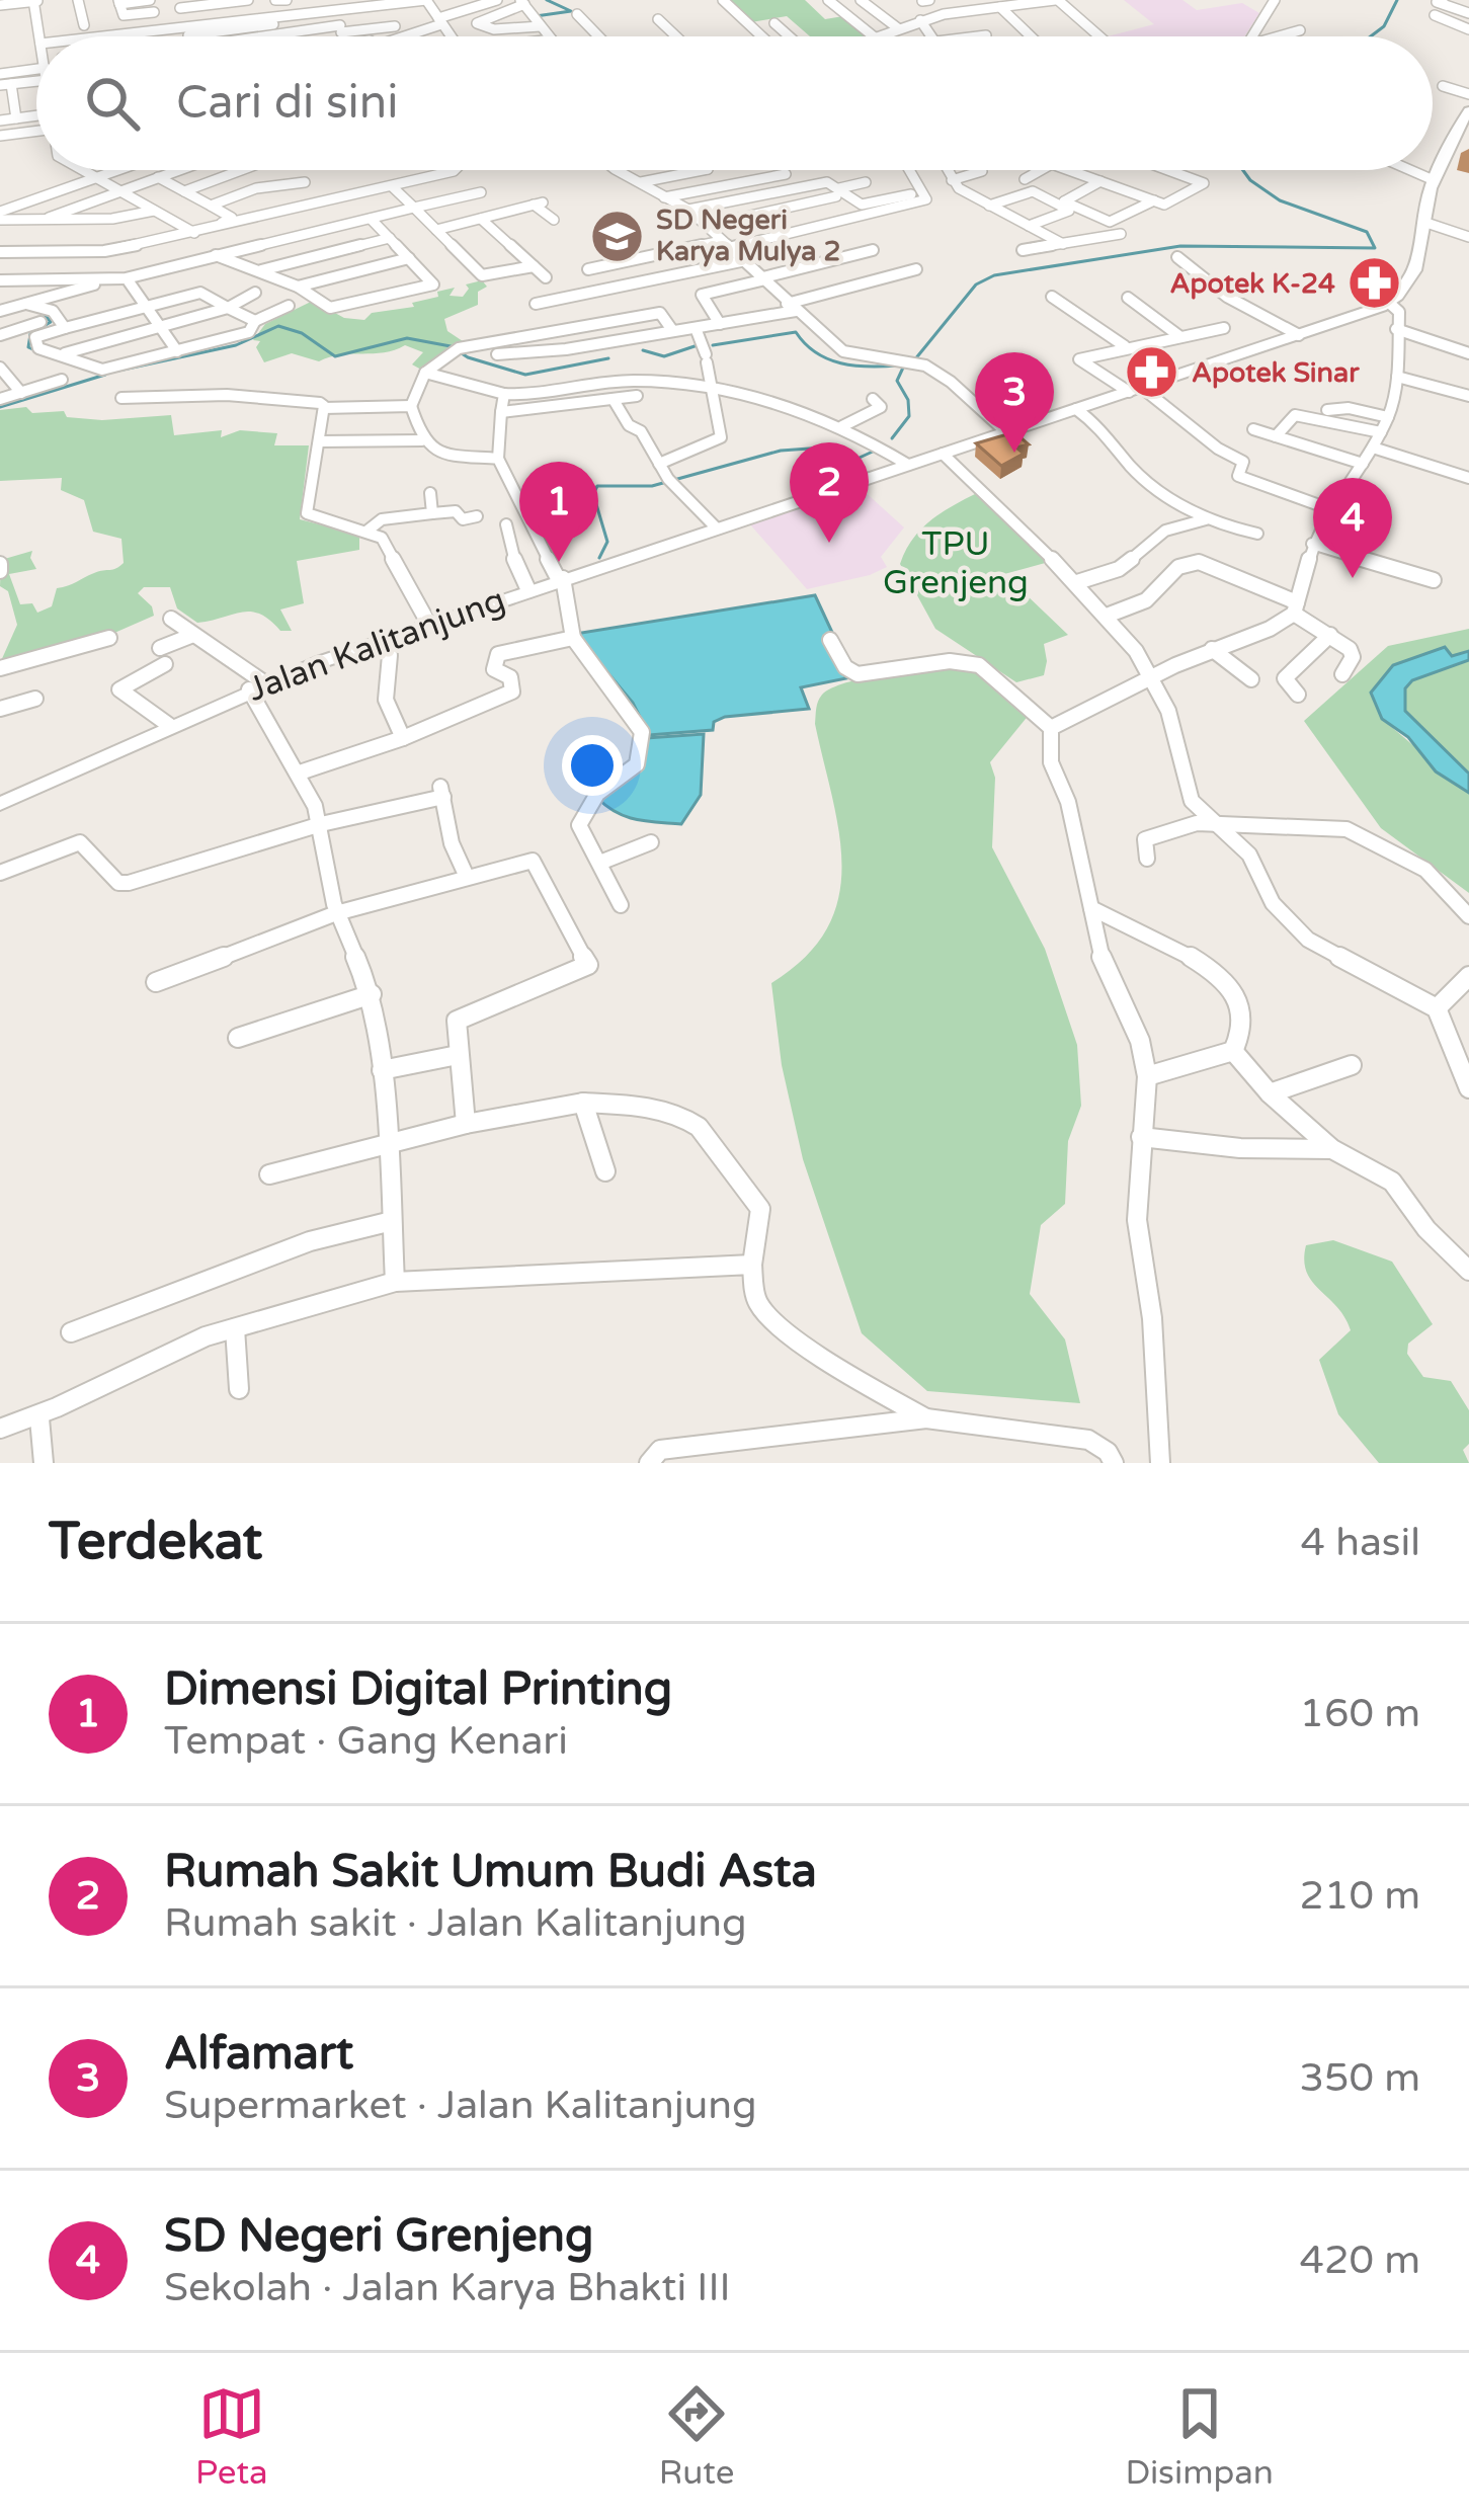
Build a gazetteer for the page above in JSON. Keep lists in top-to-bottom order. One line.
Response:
{"streets":{"main road":["Jalan Kalitanjung"]},"parks":["TPU Grenjeng"],"places":{"school or university":["SD Negeri Karya Mulya 2"],"pharmacy":["Apotek K-24","Apotek Sinar"]},"page":{"search":"Cari di sini","pins":["3","2","1","4"],"heading":["Terdekat","4 hasil"],"list":[{"mark":"1","name":"Dimensi Digital Printing","note":"Tempat · Gang Kenari","value":"160 m"},{"mark":"2","name":"Rumah Sakit Umum Budi Asta","note":"Rumah sakit · Jalan Kalitanjung","value":"210 m"},{"mark":"3","name":"Alfamart","note":"Supermarket · Jalan Kalitanjung","value":"350 m"},{"mark":"4","name":"SD Negeri Grenjeng","note":"Sekolah · Jalan Karya Bhakti III","value":"420 m"}],"nav":["Peta","Rute","Disimpan"]}}
